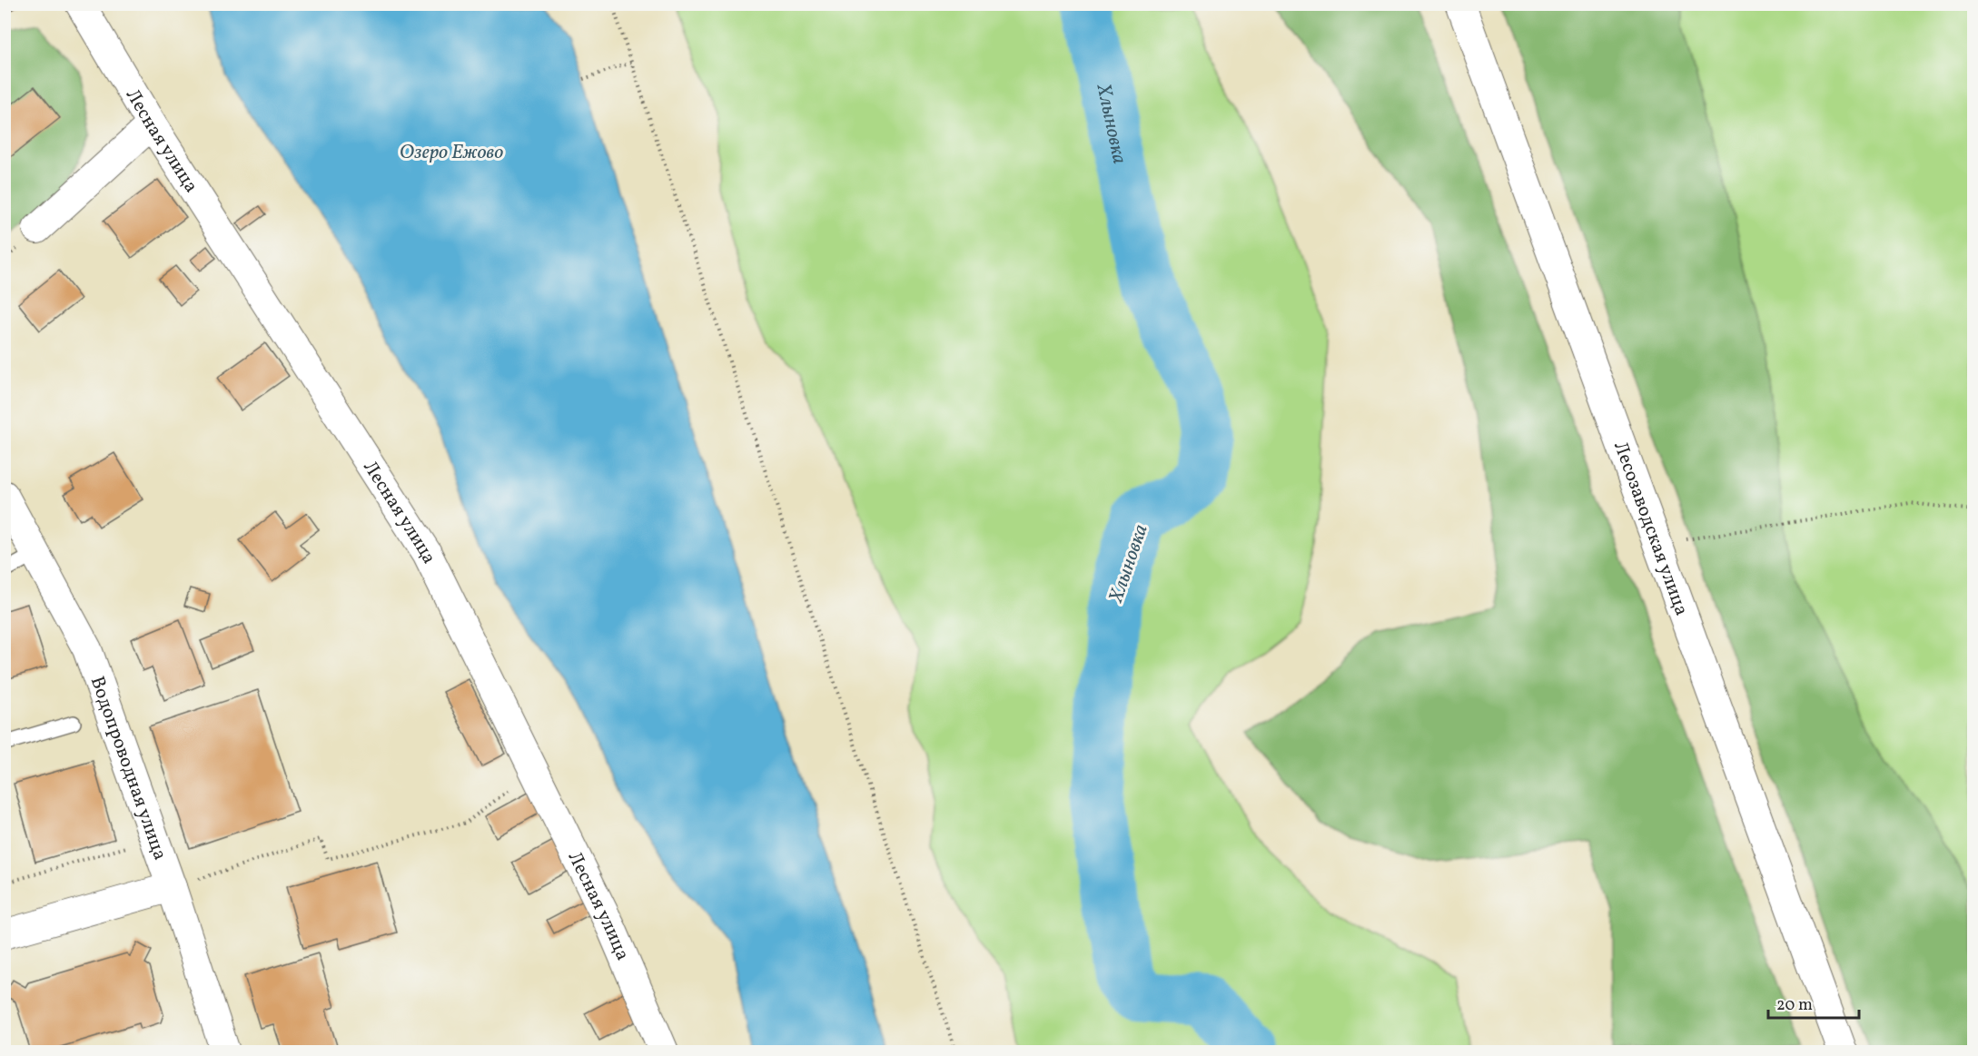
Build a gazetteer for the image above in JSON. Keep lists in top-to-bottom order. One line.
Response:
{"streets":{"street":["Лесная улица","Лесозаводская улица","Водопроводная улица"]},"water":["Хлыновка","Озеро Ежово"],"scale_bar":"20 m"}
